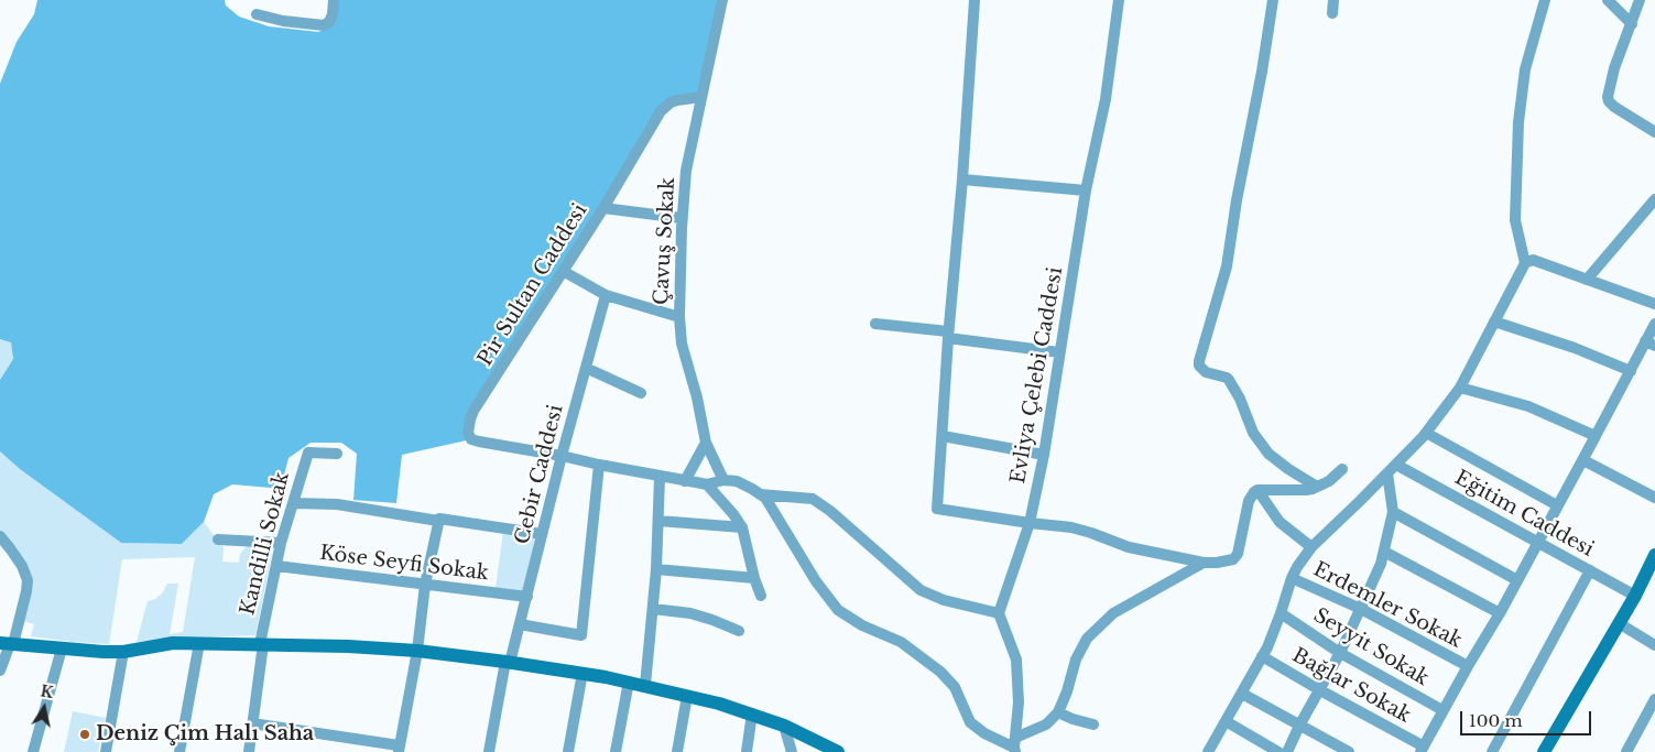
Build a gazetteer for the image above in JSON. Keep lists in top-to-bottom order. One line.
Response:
{"streets":{"street":["Çavuş Sokak","Pir Sultan Caddesi","Evliya Çelebi Caddesi","Cebir Caddesi","Eğitim Caddesi","Kandilli Sokak","Köse Seyfi Sokak","Erdemler Sokak","Seyyit Sokak","Bağlar Sokak"]},"crossings":[["Çavuş Sokak","Pir Sultan Caddesi"],["Pir Sultan Caddesi","Cebir Caddesi"],["Cebir Caddesi","Köse Seyfi Sokak"],["Kandilli Sokak","Köse Seyfi Sokak"]],"places":["Deniz Çim Halı Saha"],"scale_bar":"100 m","north":"top"}
